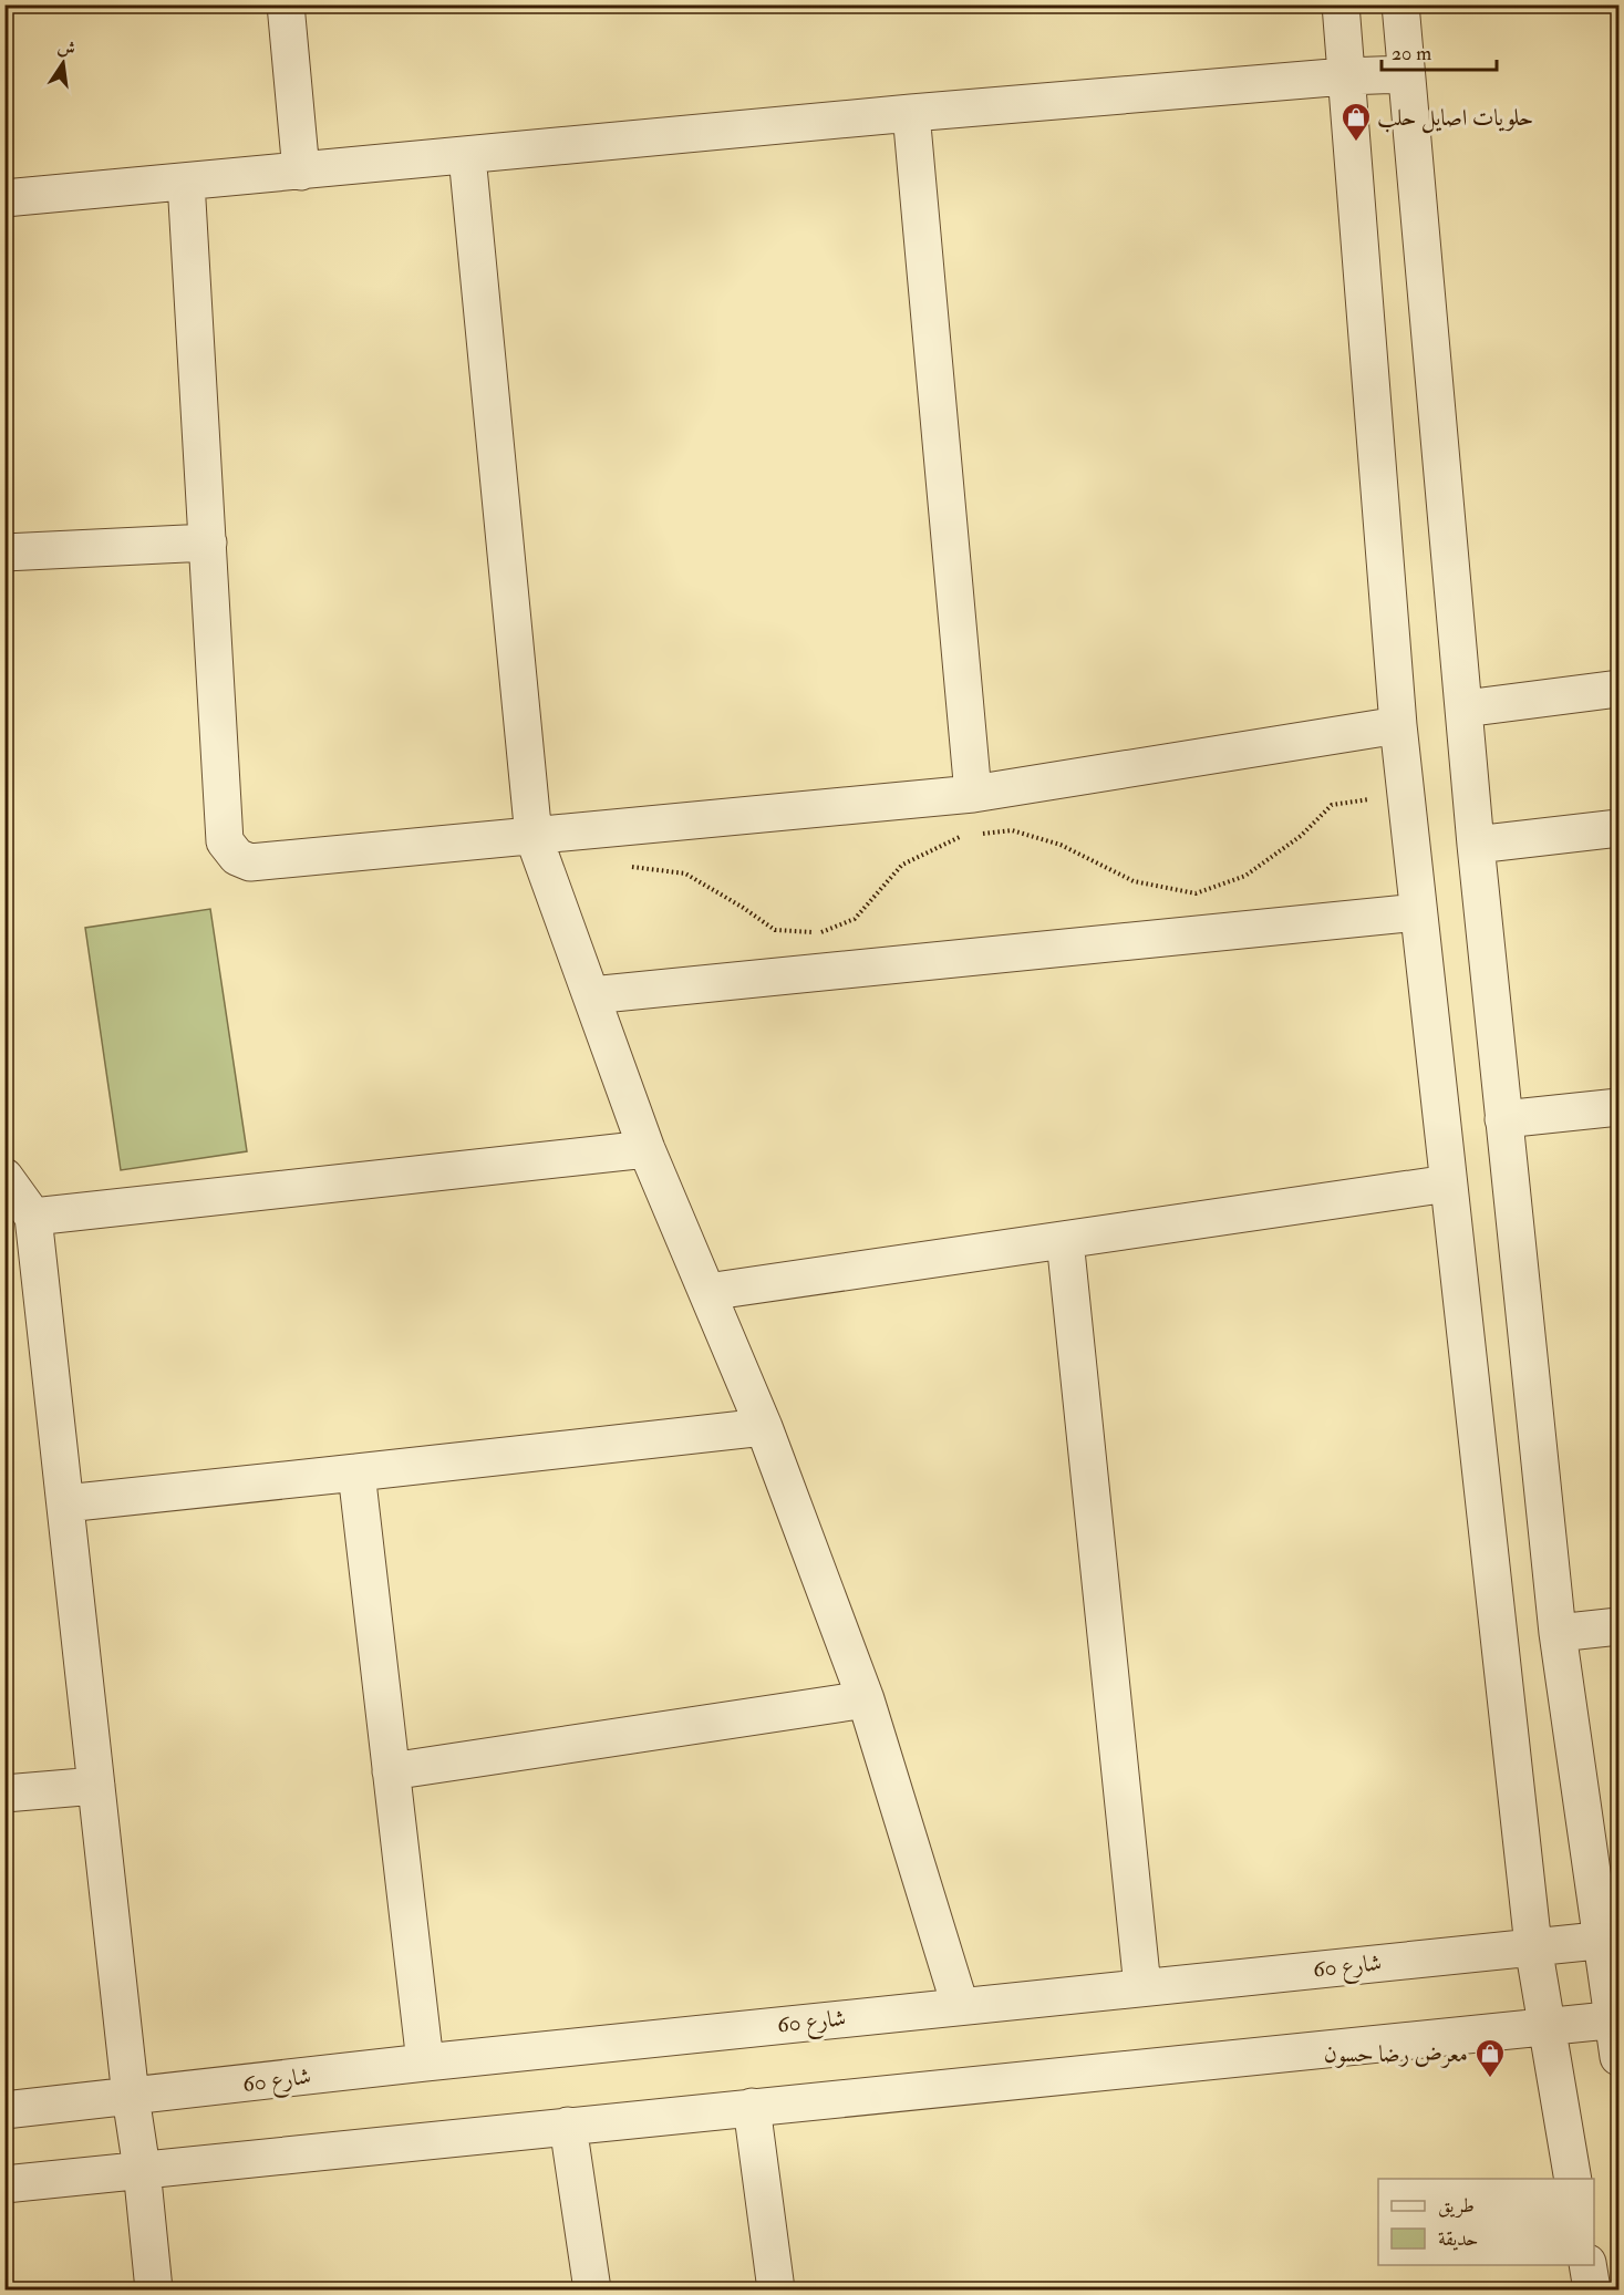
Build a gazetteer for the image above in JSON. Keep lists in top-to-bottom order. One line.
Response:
{"streets":{"street":["شارع 60"]},"places":{"shop":["حلويات اصايل حلب","معرض رضا حسون"]},"legend":["طريق","حديقة"],"scale_bar":"20 m","north":"top"}
